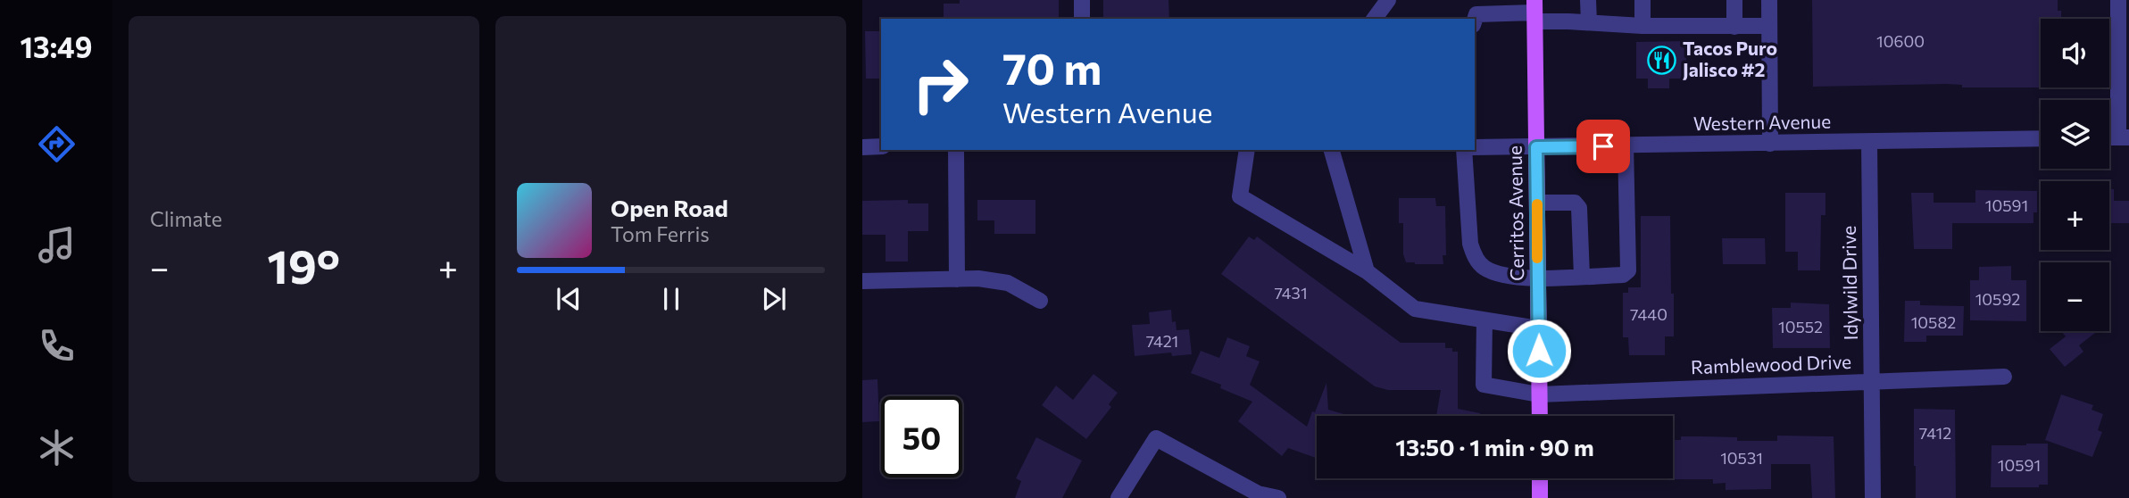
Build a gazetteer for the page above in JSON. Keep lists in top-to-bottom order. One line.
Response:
{"streets":{"main road":["Cerritos Avenue"],"street":["Western Avenue","Idylwild Drive","Ramblewood Drive"]},"crossings":[["Western Avenue","Cerritos Avenue"],["Western Avenue","Idylwild Drive"],["Cerritos Avenue","Ramblewood Drive"],["Idylwild Drive","Ramblewood Drive"]],"places":{"restaurant":["Tacos Puro Jalisco #2"]},"house_numbers":["10600","10591","7431","10592","7440","10582","10552","7421","7412","10531","10591"],"page":{"tabs":"13:49","tile":"Climate","map_buttons":["+","−"],"turn":["70 m","Western Avenue"],"song":["Open Road","Tom Ferris"],"heat":["−","19°","+"],"limit":"50","trip":"13:50 · 1 min · 90 m"}}
